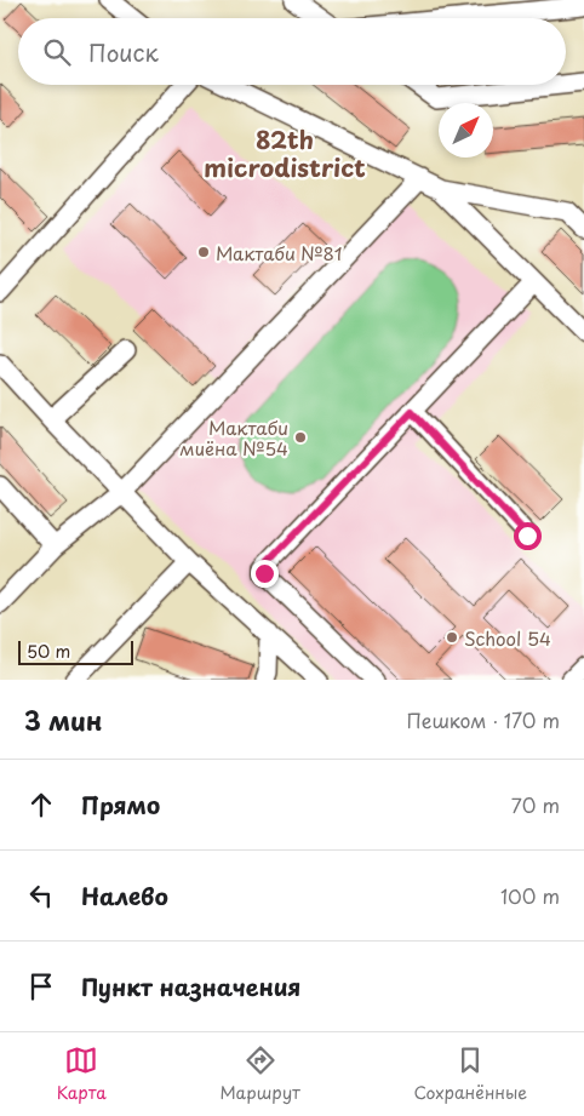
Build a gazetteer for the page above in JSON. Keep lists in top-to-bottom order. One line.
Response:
{"districts":["82th microdistrict"],"places":["Мактаби №81","Мактаби миёна №54","School 54"],"scale_bar":"50 m","north":"top right","page":{"search":"Поиск","scale":"50 m","heading":["3 мин","Пешком · 170 m"],"list":[["Прямо","70 m"],["Налево","100 m"],"Пункт назначения"],"nav":["Карта","Маршрут","Сохранённые"]}}
